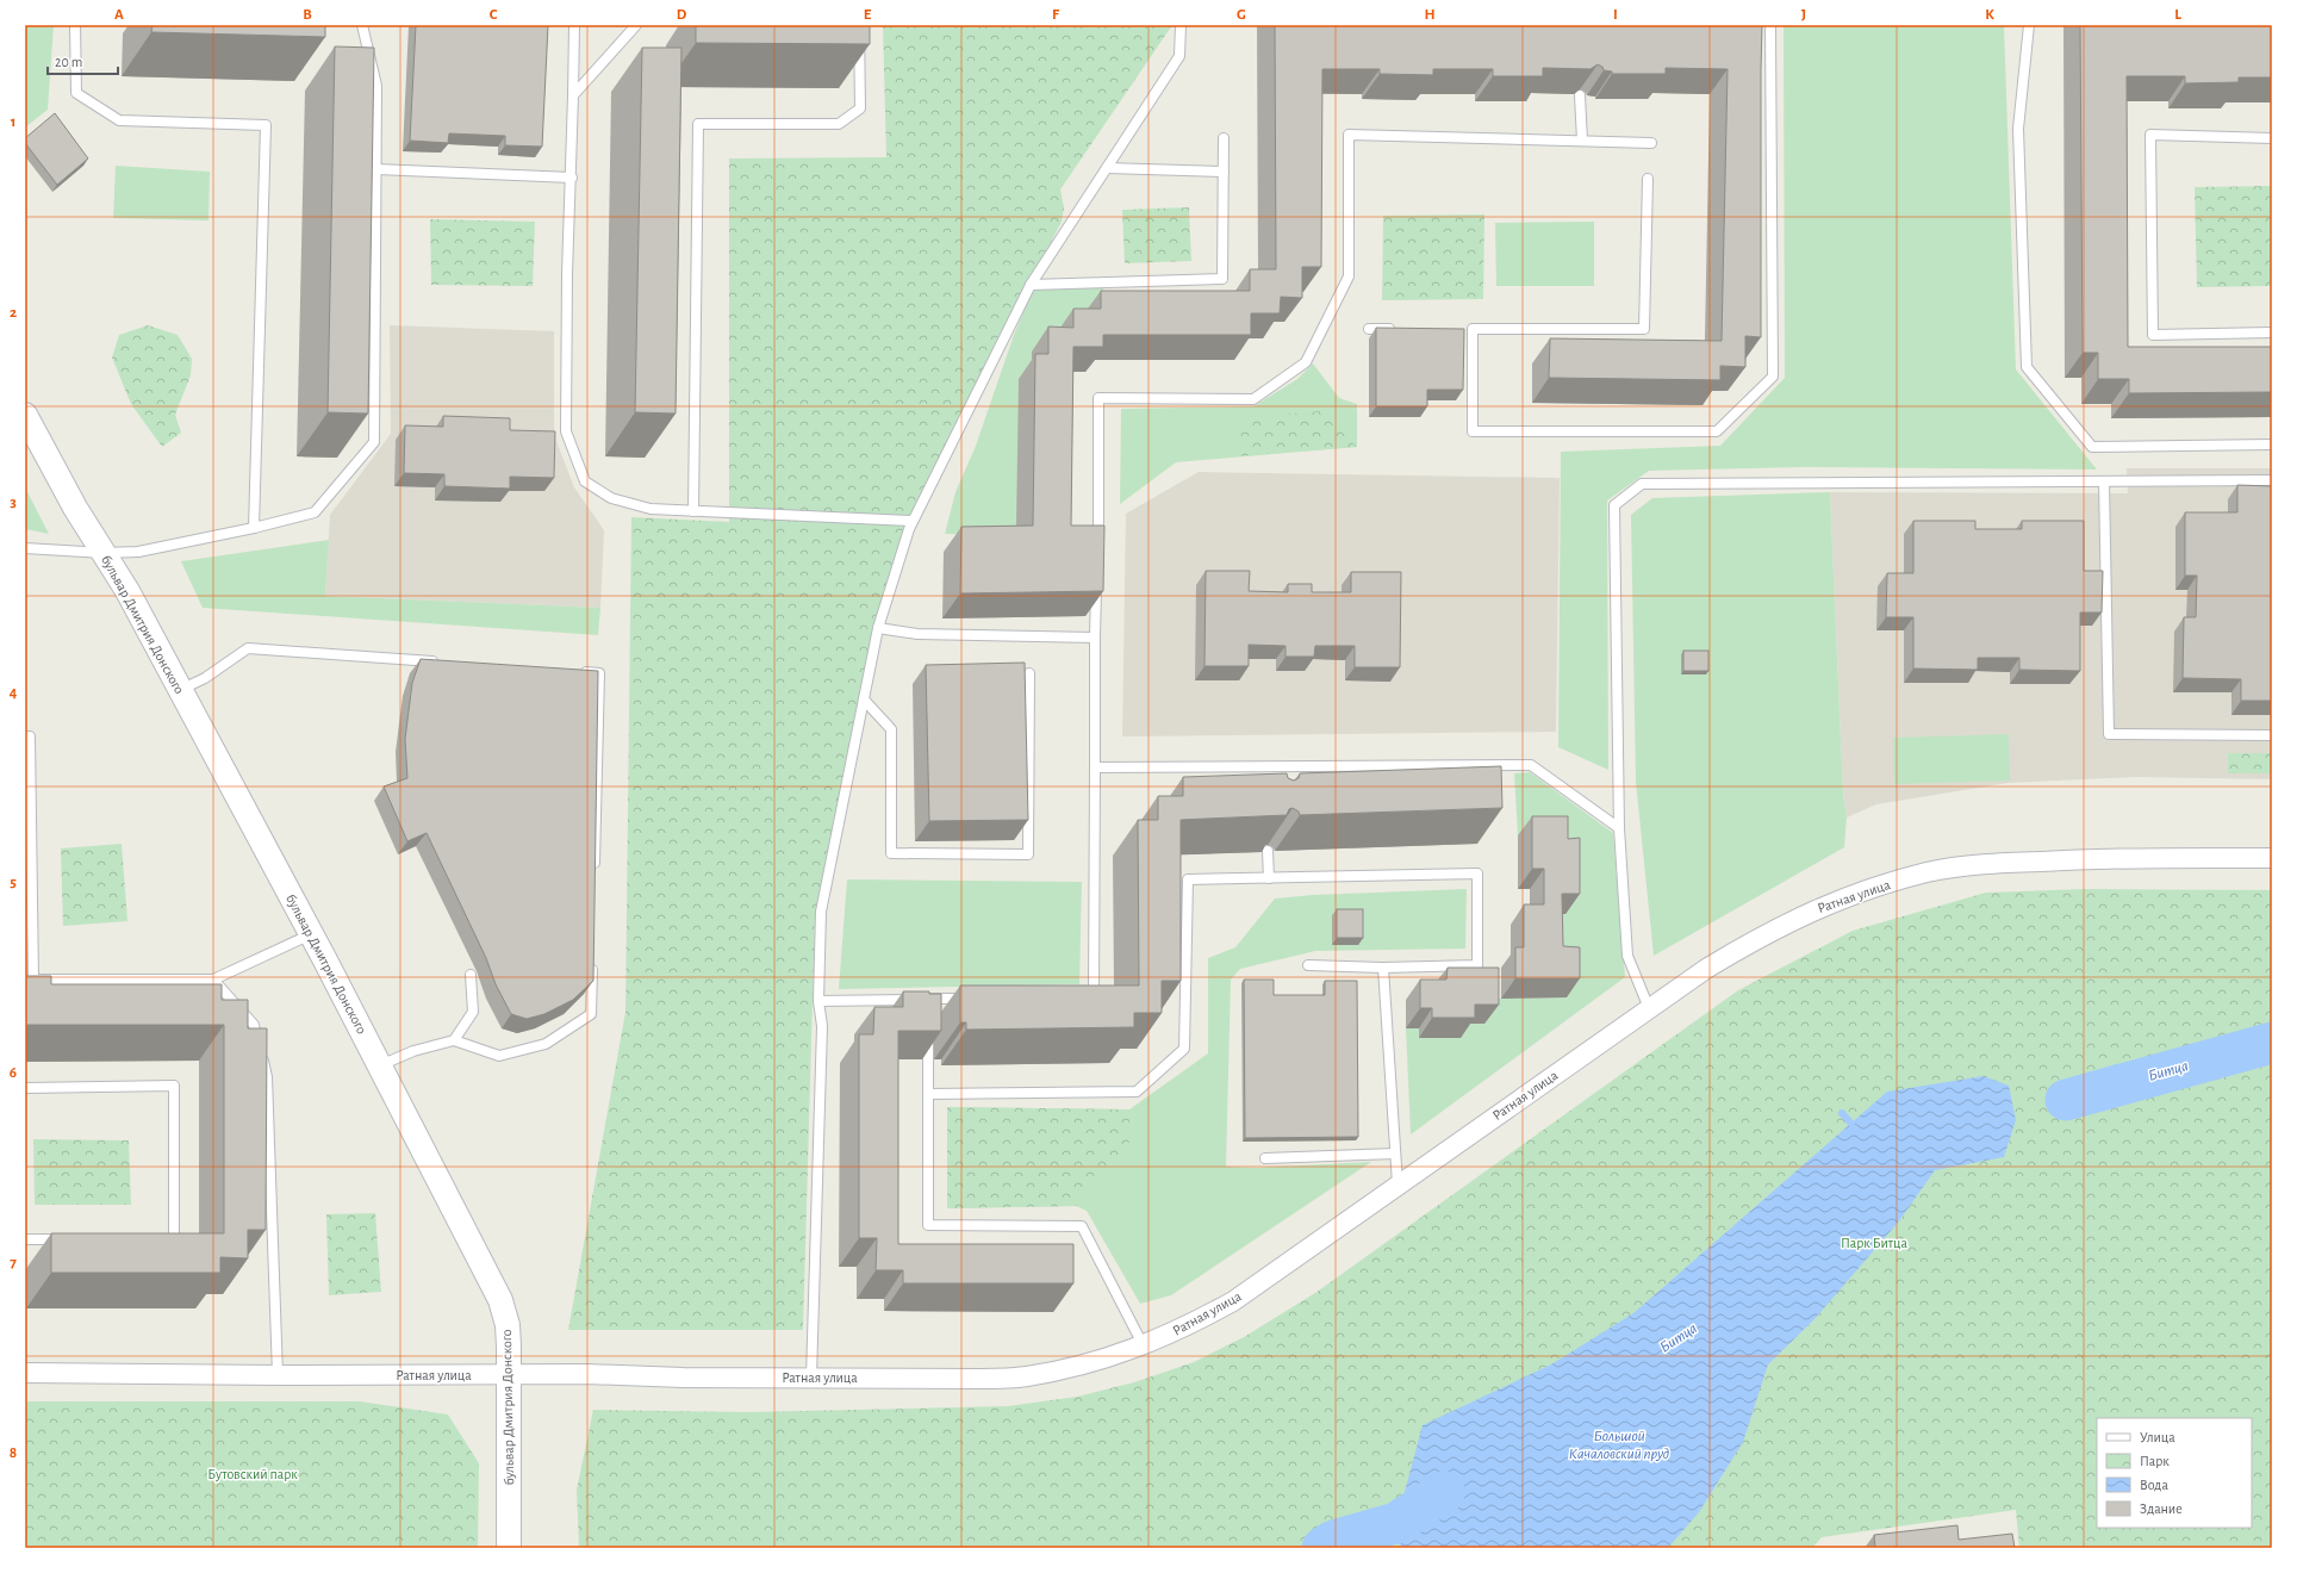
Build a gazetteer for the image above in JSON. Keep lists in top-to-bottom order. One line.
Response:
{"streets":{"street":["бульвар Дмитрия Донского","Ратная улица"]},"crossings":[["бульвар Дмитрия Донского","Ратная улица"]],"water":["Битца","Большой Качаловский пруд"],"parks":["Парк Битца","Бутовский парк"],"legend":["Улица","Парк","Вода","Здание"],"scale_bar":"20 m","grid":{"columns":["A","B","C","D","E","F","G","H","I","J","K","L"],"rows":["1","2","3","4","5","6","7","8"]}}
